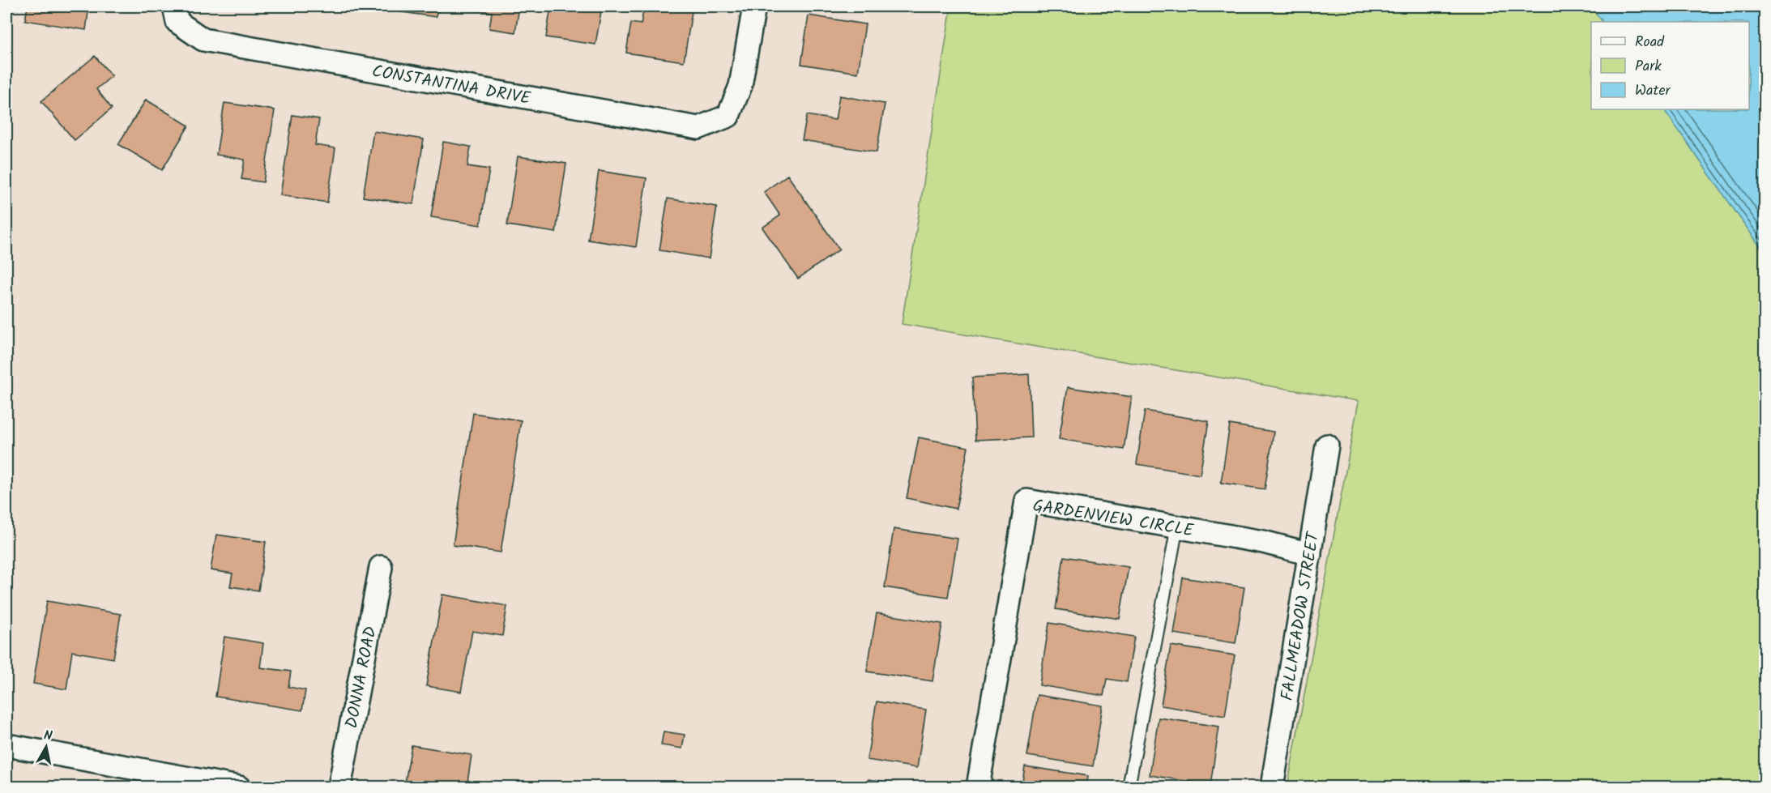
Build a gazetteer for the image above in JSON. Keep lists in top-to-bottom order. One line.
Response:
{"streets":{"street":["CONSTANTINA DRIVE","GARDENVIEW CIRCLE","FALLMEADOW STREET","DONNA ROAD"]},"crossings":[["GARDENVIEW CIRCLE","FALLMEADOW STREET"]],"legend":["Road","Park","Water"],"north":"top"}
